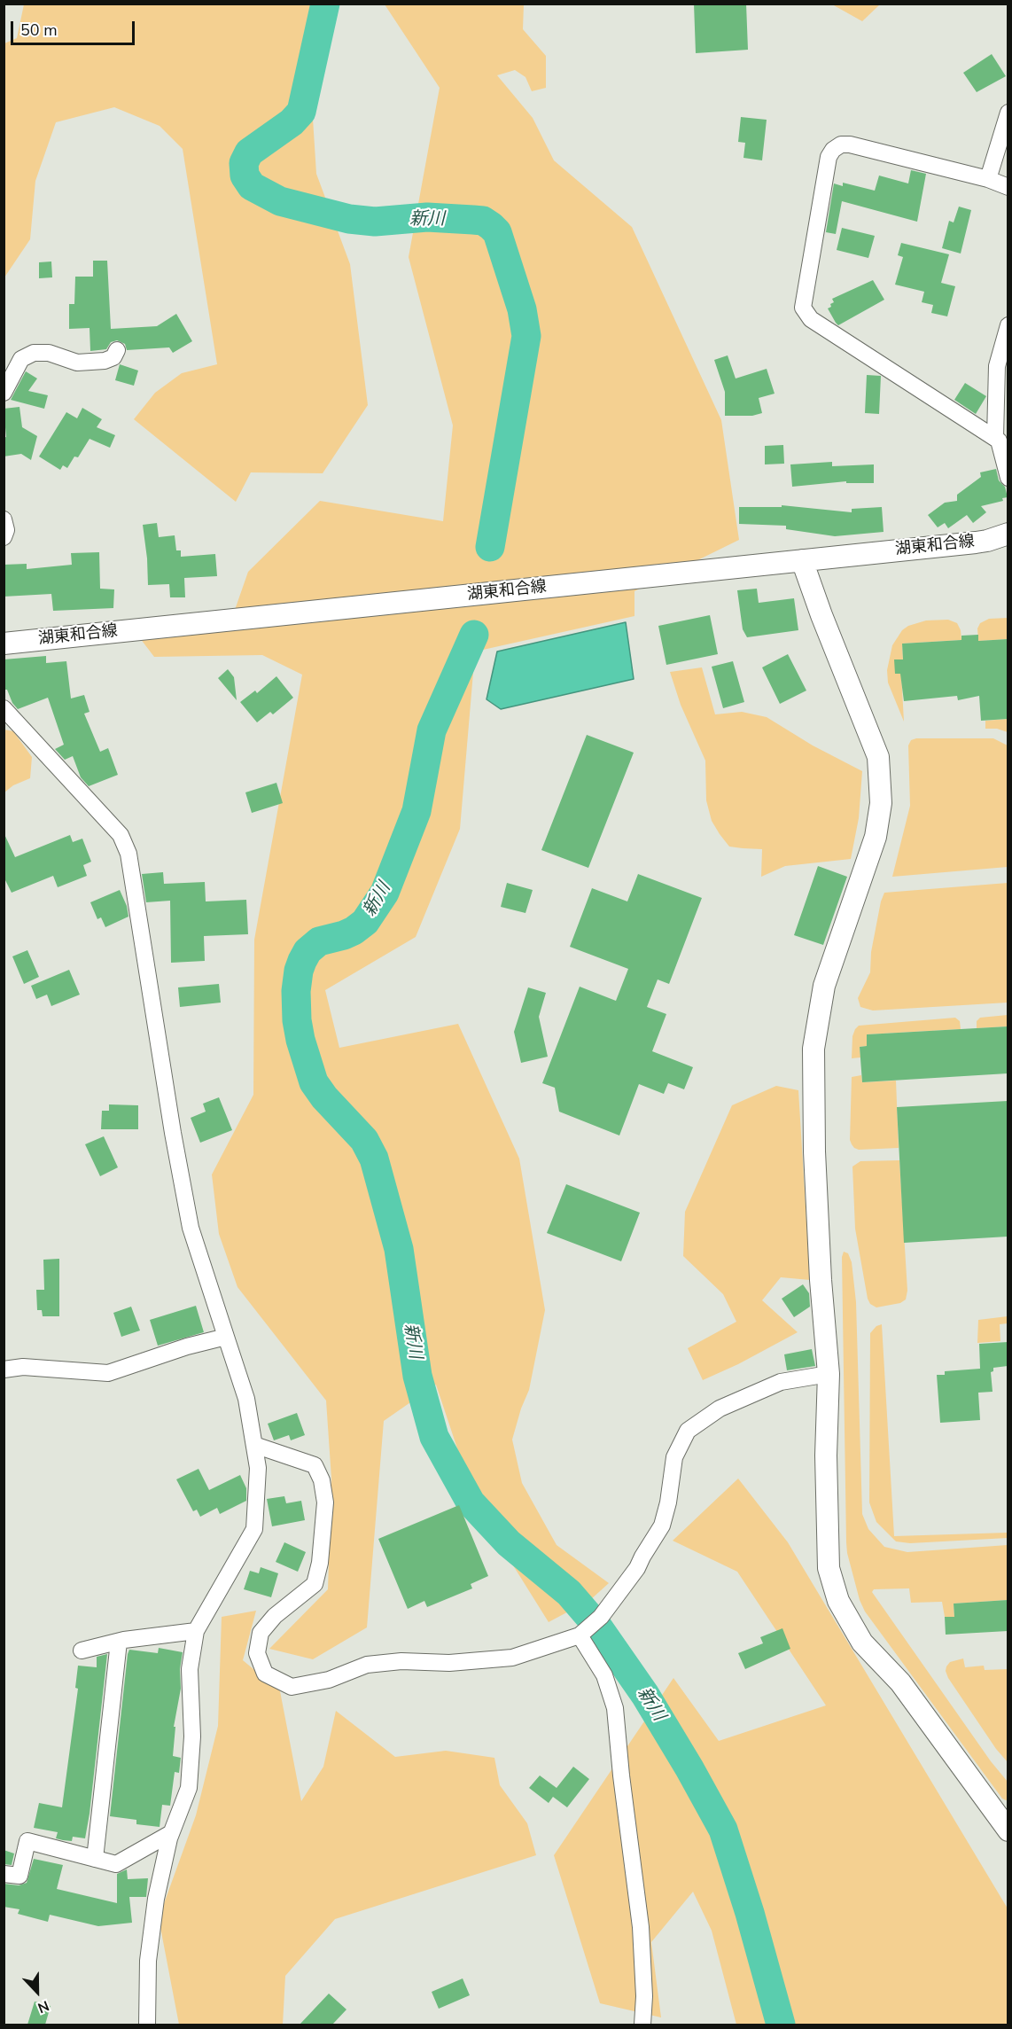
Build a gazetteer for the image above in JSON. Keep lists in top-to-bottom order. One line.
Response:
{"streets":{"street":["湖東和合線"]},"water":["新川"],"scale_bar":"50 m","north":"bottom"}
